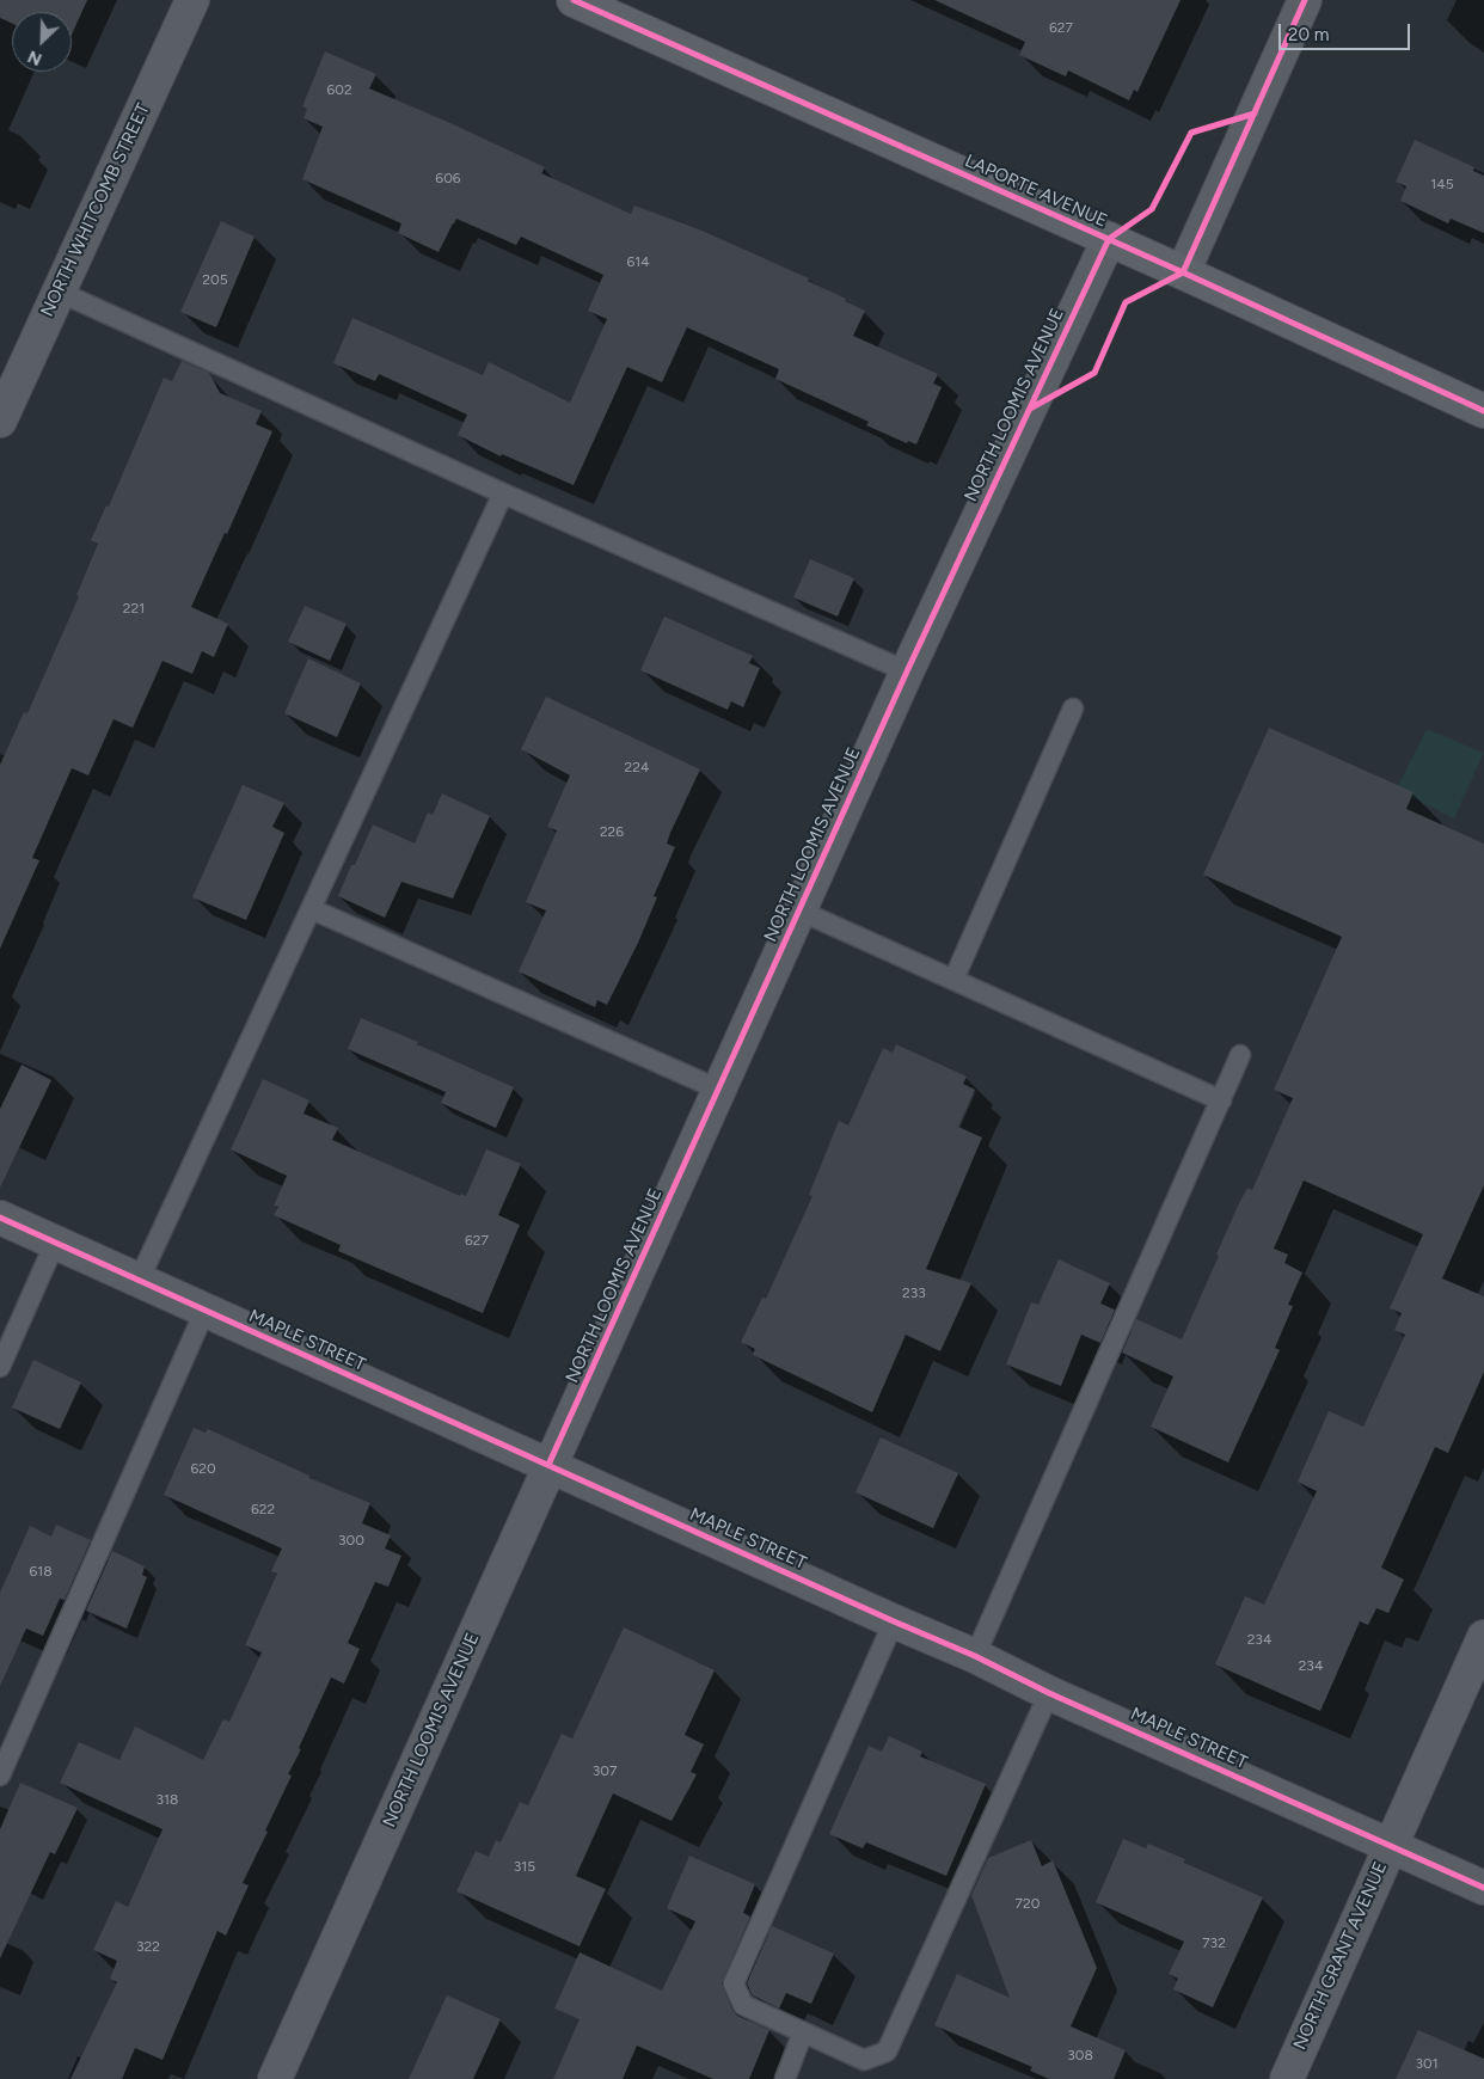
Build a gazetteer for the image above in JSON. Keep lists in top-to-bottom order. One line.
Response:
{"streets":{"street":["LAPORTE AVENUE","NORTH WHITCOMB STREET","NORTH LOOMIS AVENUE","MAPLE STREET","NORTH GRANT AVENUE"]},"crossings":[["LAPORTE AVENUE","NORTH LOOMIS AVENUE"],["NORTH LOOMIS AVENUE","MAPLE STREET"],["MAPLE STREET","NORTH GRANT AVENUE"]],"house_numbers":["627","602","606","145","614","205","221","224","226","627","233","620","622","300","618","234","234","307","318","315","720","732","322","308","301"],"scale_bar":"20 m","north":"bottom left"}
